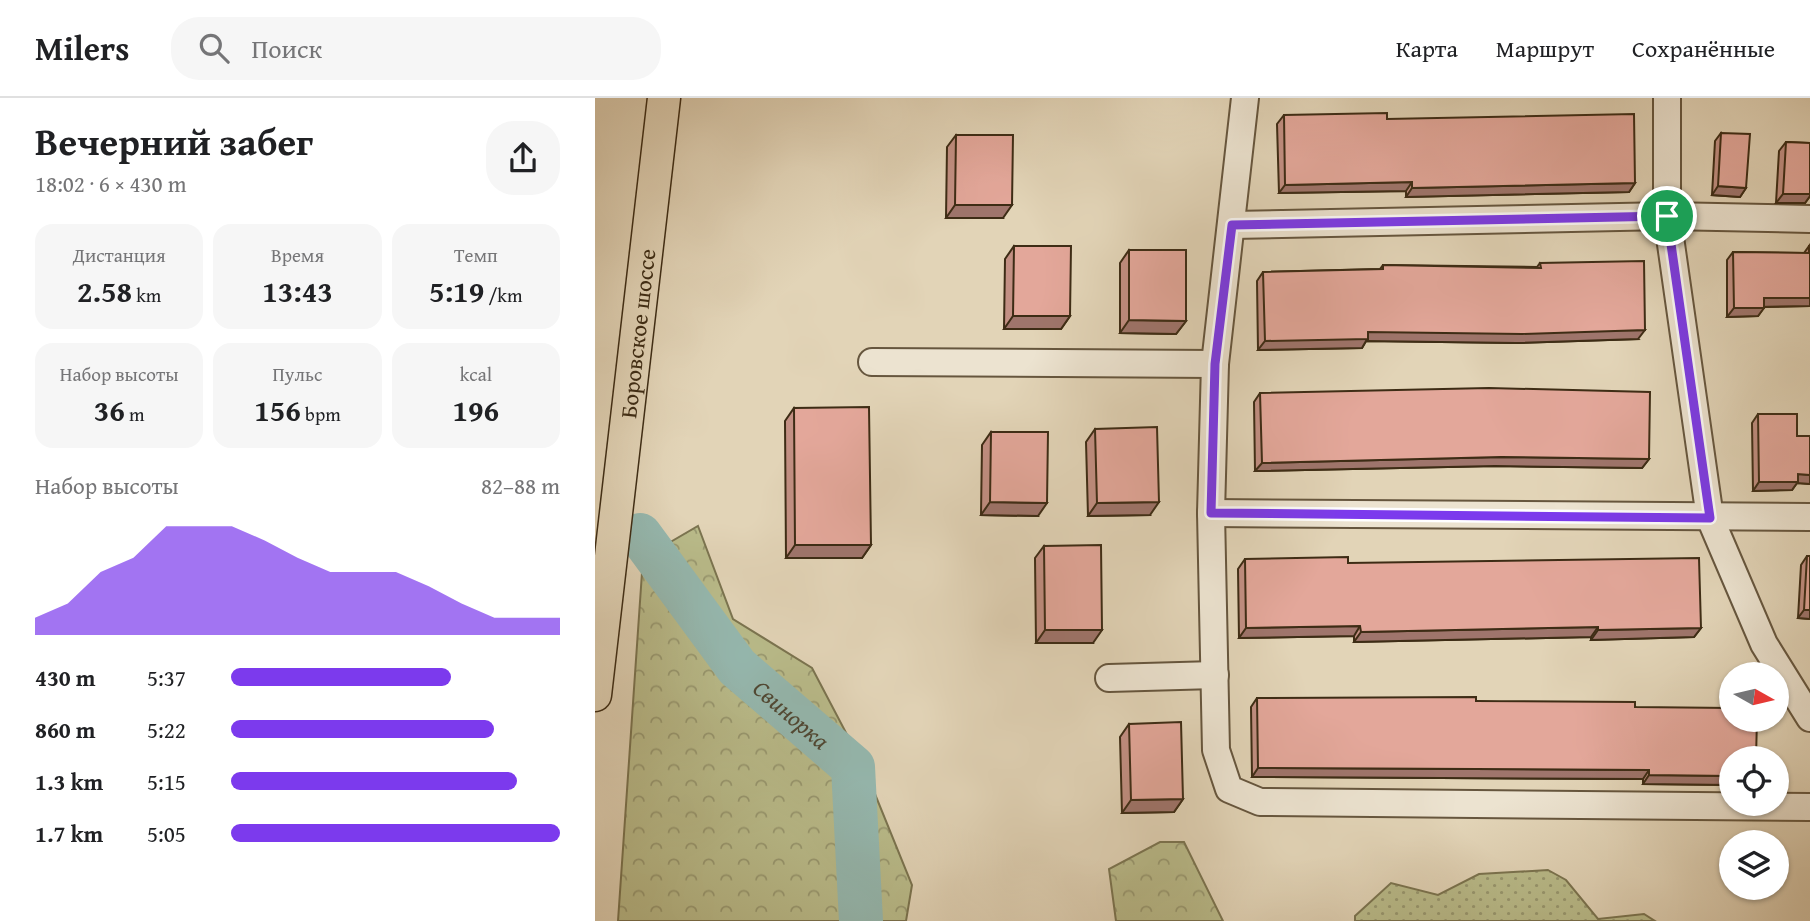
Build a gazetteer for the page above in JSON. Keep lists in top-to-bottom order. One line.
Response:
{"streets":{"main road":["Боровское шоссе"]},"water":["Свинорка"],"north":"right","page":{"header":"Milers","search":"Поиск","nav":["Карта","Маршрут","Сохранённые"],"heading":["Вечерний забег","18:02 · 6 × 430 m"],"stats":[["Дистанция","2.58 km"],["Время","13:43"],["Темп","5:19 /km"],["Набор высоты","36 m"],["Пульс","156 bpm"],["kcal","196"]],"chart":["Набор высоты","82–88 m"],"list":[{"name":"430 m","note":"5:37"},{"name":"860 m","note":"5:22"},{"name":"1.3 km","note":"5:15"},{"name":"1.7 km","note":"5:05"}]}}
